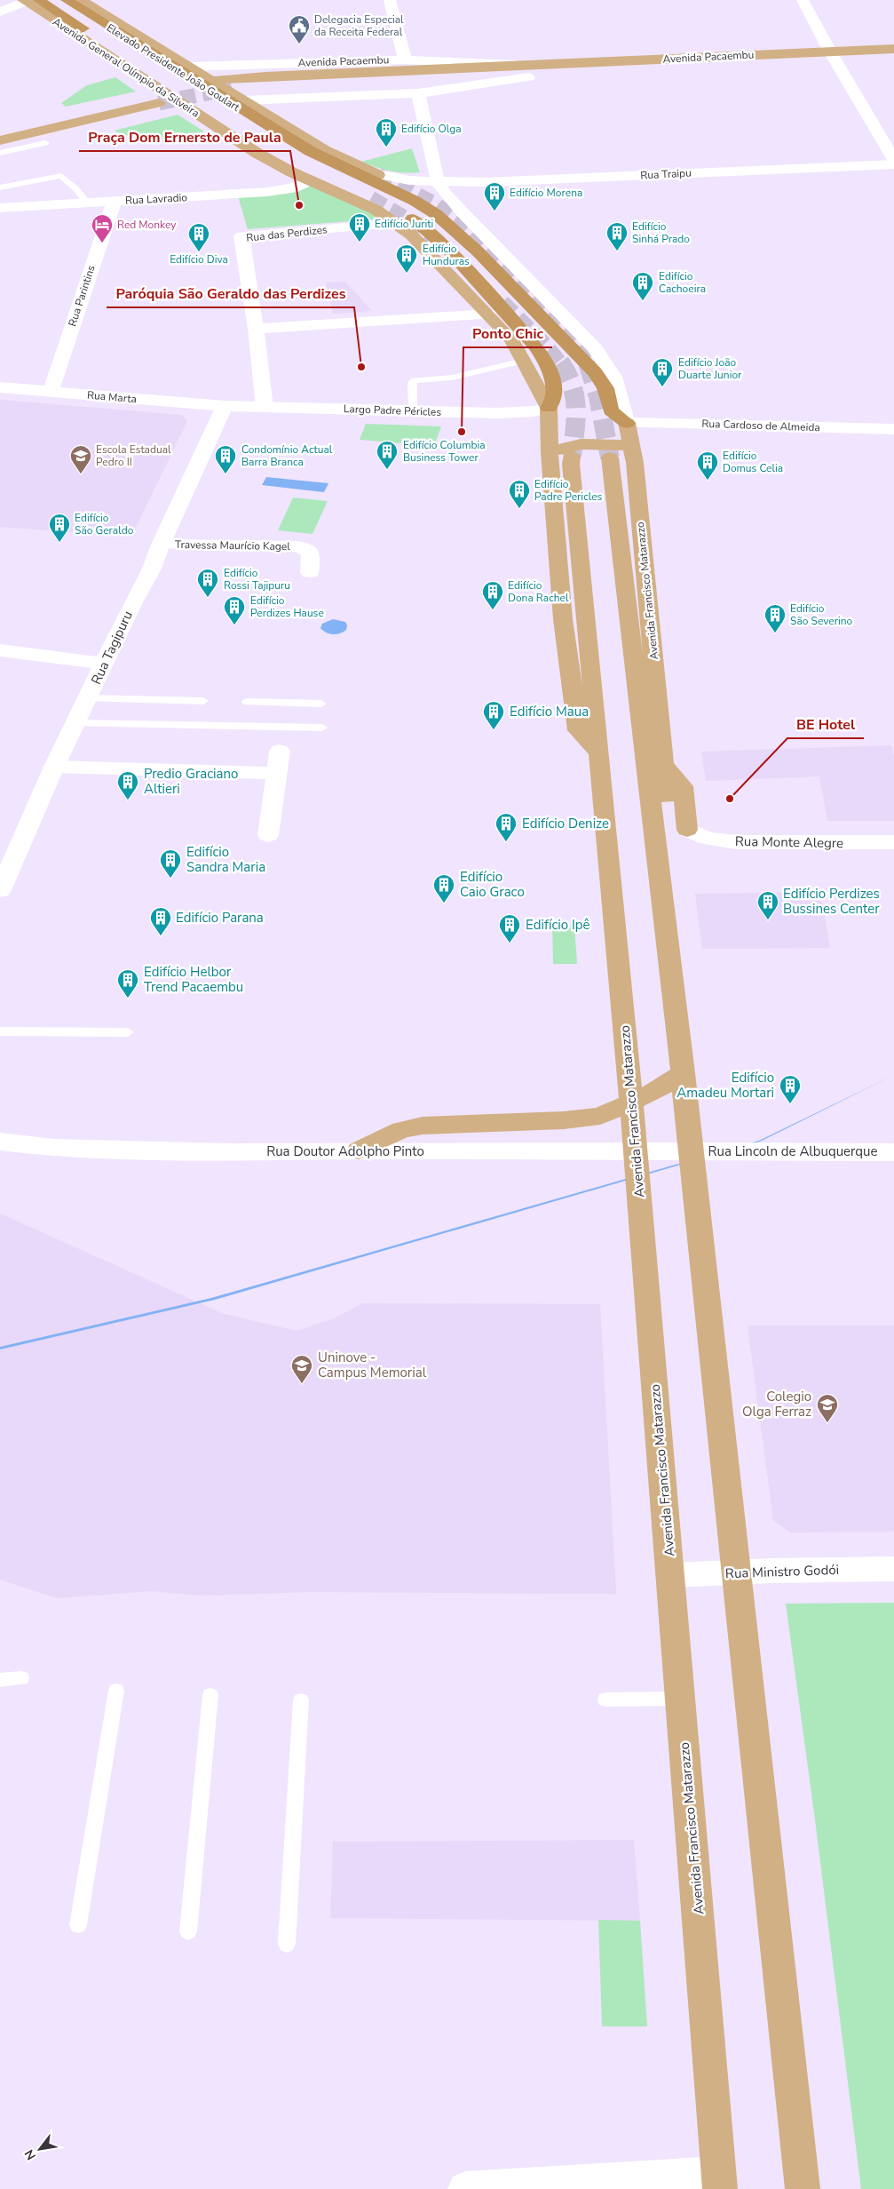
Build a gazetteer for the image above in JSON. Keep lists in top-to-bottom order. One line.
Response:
{"streets":{"highway":["Elevado Presidente João Goulart","Avenida Francisco Matarazzo"],"main road":["Avenida Pacaembu","Avenida General Olímpio da Silveira"],"street":["Rua Traipu","Rua Lavradio","Rua das Perdizes","Rua Parintins","Rua Marta","Largo Padre Péricles","Rua Cardoso de Almeida","Travessa Maurício Kagel","Rua Tagipuru","Rua Monte Alegre","Rua Doutor Adolpho Pinto","Rua Lincoln de Albuquerque","Rua Ministro Godói"]},"crossings":[["Avenida General Olímpio da Silveira","Elevado Presidente João Goulart"],["Avenida General Olímpio da Silveira","Rua Lavradio"],["Avenida General Olímpio da Silveira","Rua das Perdizes"],["Elevado Presidente João Goulart","Rua Cardoso de Almeida"],["Elevado Presidente João Goulart","Avenida Francisco Matarazzo"],["Rua Lavradio","Rua Parintins"],["Rua Parintins","Rua Marta"],["Rua Marta","Largo Padre Péricles"],["Rua Marta","Rua Tagipuru"],["Largo Padre Péricles","Avenida Francisco Matarazzo"],["Largo Padre Péricles","Rua Tagipuru"],["Rua Cardoso de Almeida","Avenida Francisco Matarazzo"],["Travessa Maurício Kagel","Rua Tagipuru"],["Avenida Francisco Matarazzo","Rua Doutor Adolpho Pinto"],["Avenida Francisco Matarazzo","Rua Lincoln de Albuquerque"],["Avenida Francisco Matarazzo","Rua Ministro Godói"],["Rua Doutor Adolpho Pinto","Rua Lincoln de Albuquerque"]],"places":{"public building":["Delegacia Especial da Receita Federal"],"building":["Edifício Olga","Edifício Morena","Edifício Juriti","Edifício Sinhá Prado","Edifício Diva","Edifício Hunduras","Edifício Cachoeira","Edifício João Duarte Junior","Edifício Columbia Business Tower","Condomínio Actual Barra Branca","Edifício Domus Celia","Edifício Padre Pericles","Edifício São Geraldo","Edifício Rossi Tajipuru","Edifício Dona Rachel","Edifício Perdizes Hause","Edifício São Severino","Edifício Maua","Predio Graciano Altieri","Edifício Denize","Edifício Sandra Maria","Edifício Caio Graco","Edifício Perdizes Bussines Center","Edifício Parana","Edifício Ipê","Edifício Helbor Trend Pacaembu","Edifício Amadeu Mortari"],"other":["Praça Dom Ernersto de Paula","Paróquia São Geraldo das Perdizes","Ponto Chic","BE Hotel"],"hotel":["Red Monkey"],"school or university":["Escola Estadual Pedro II","Uninove - Campus Memorial","Colegio Olga Ferraz"]},"north":"bottom left"}
